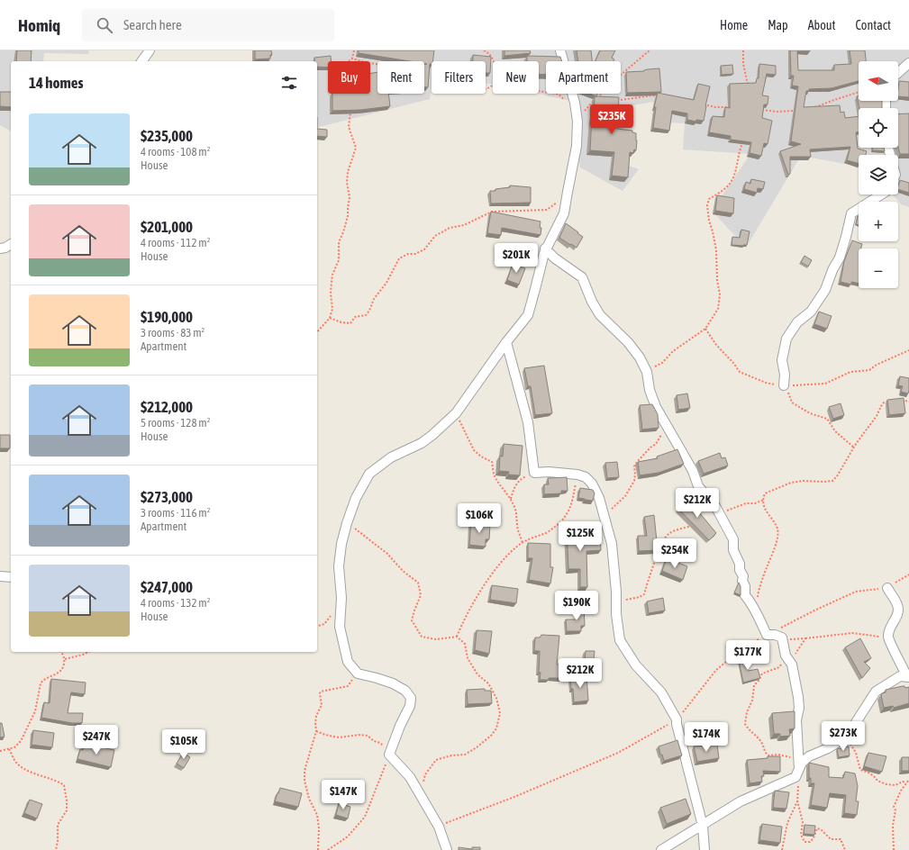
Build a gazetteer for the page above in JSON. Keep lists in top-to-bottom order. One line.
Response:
{"north":"left","page":{"header":"Homiq","search":"Search here","nav":["Home","Map","About","Contact"],"map_buttons":["+","−"],"chip":["Buy","Rent","Filters","New","Apartment"],"heading":"14 homes","price":["$235K","$201K","$212K","$106K","$125K","$254K","$190K","$177K","$212K","$273K","$174K","$247K","$105K","$147K"],"list":[{"name":"$235,000","note":"4 rooms · 108 m² · House"},{"name":"$201,000","note":"4 rooms · 112 m² · House"},{"name":"$190,000","note":"3 rooms · 83 m² · Apartment"},{"name":"$212,000","note":"5 rooms · 128 m² · House"},{"name":"$273,000","note":"3 rooms · 116 m² · Apartment"},{"name":"$247,000","note":"4 rooms · 132 m² · House"}]}}
